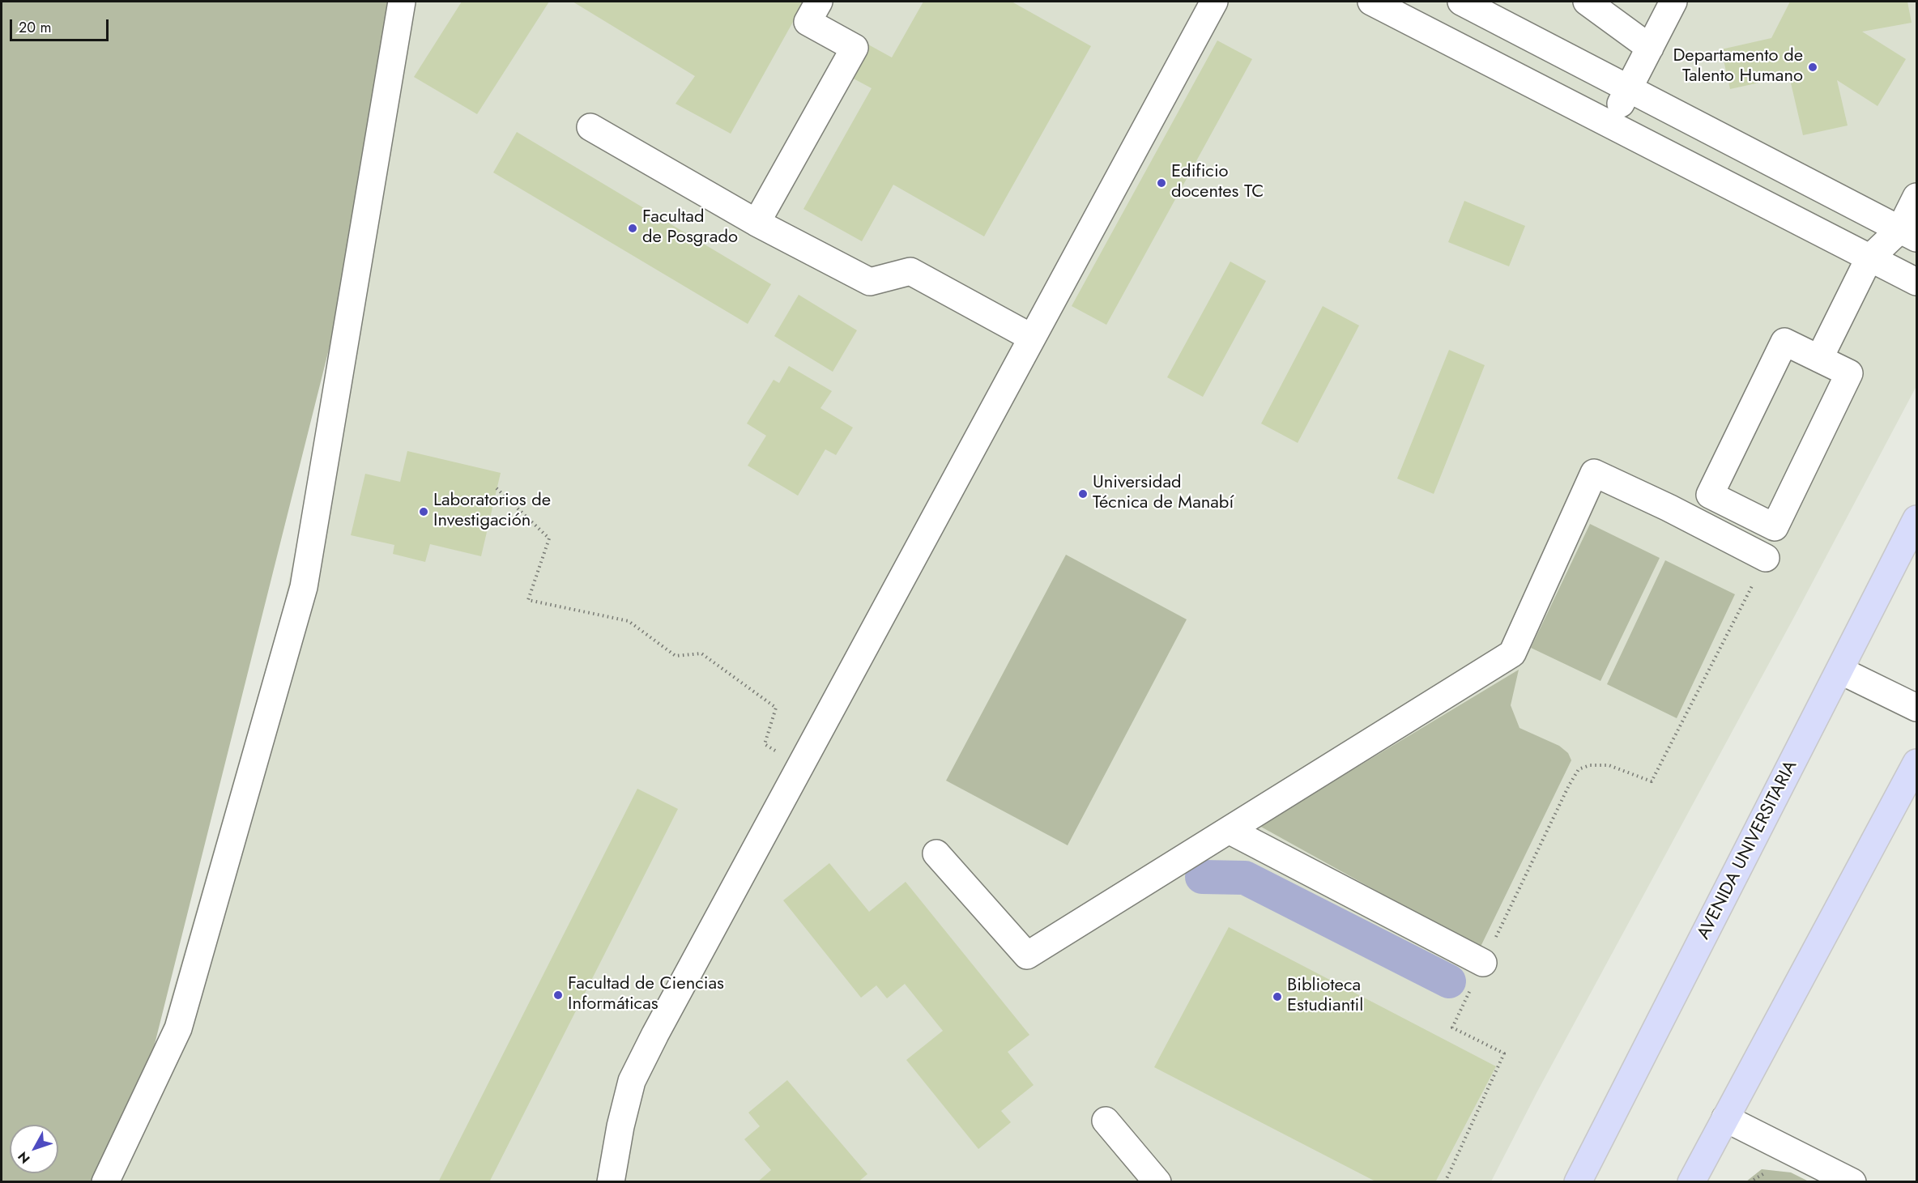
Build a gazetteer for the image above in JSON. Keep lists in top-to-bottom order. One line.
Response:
{"streets":{"main road":["AVENIDA UNIVERSITARIA"]},"places":["Departamento de Talento Humano","Edificio docentes TC","Facultad de Posgrado","Universidad Técnica de Manabí","Laboratorios de Investigación","Facultad de Ciencias Informáticas","Biblioteca Estudiantil"],"scale_bar":"20 m","north":"bottom left"}
